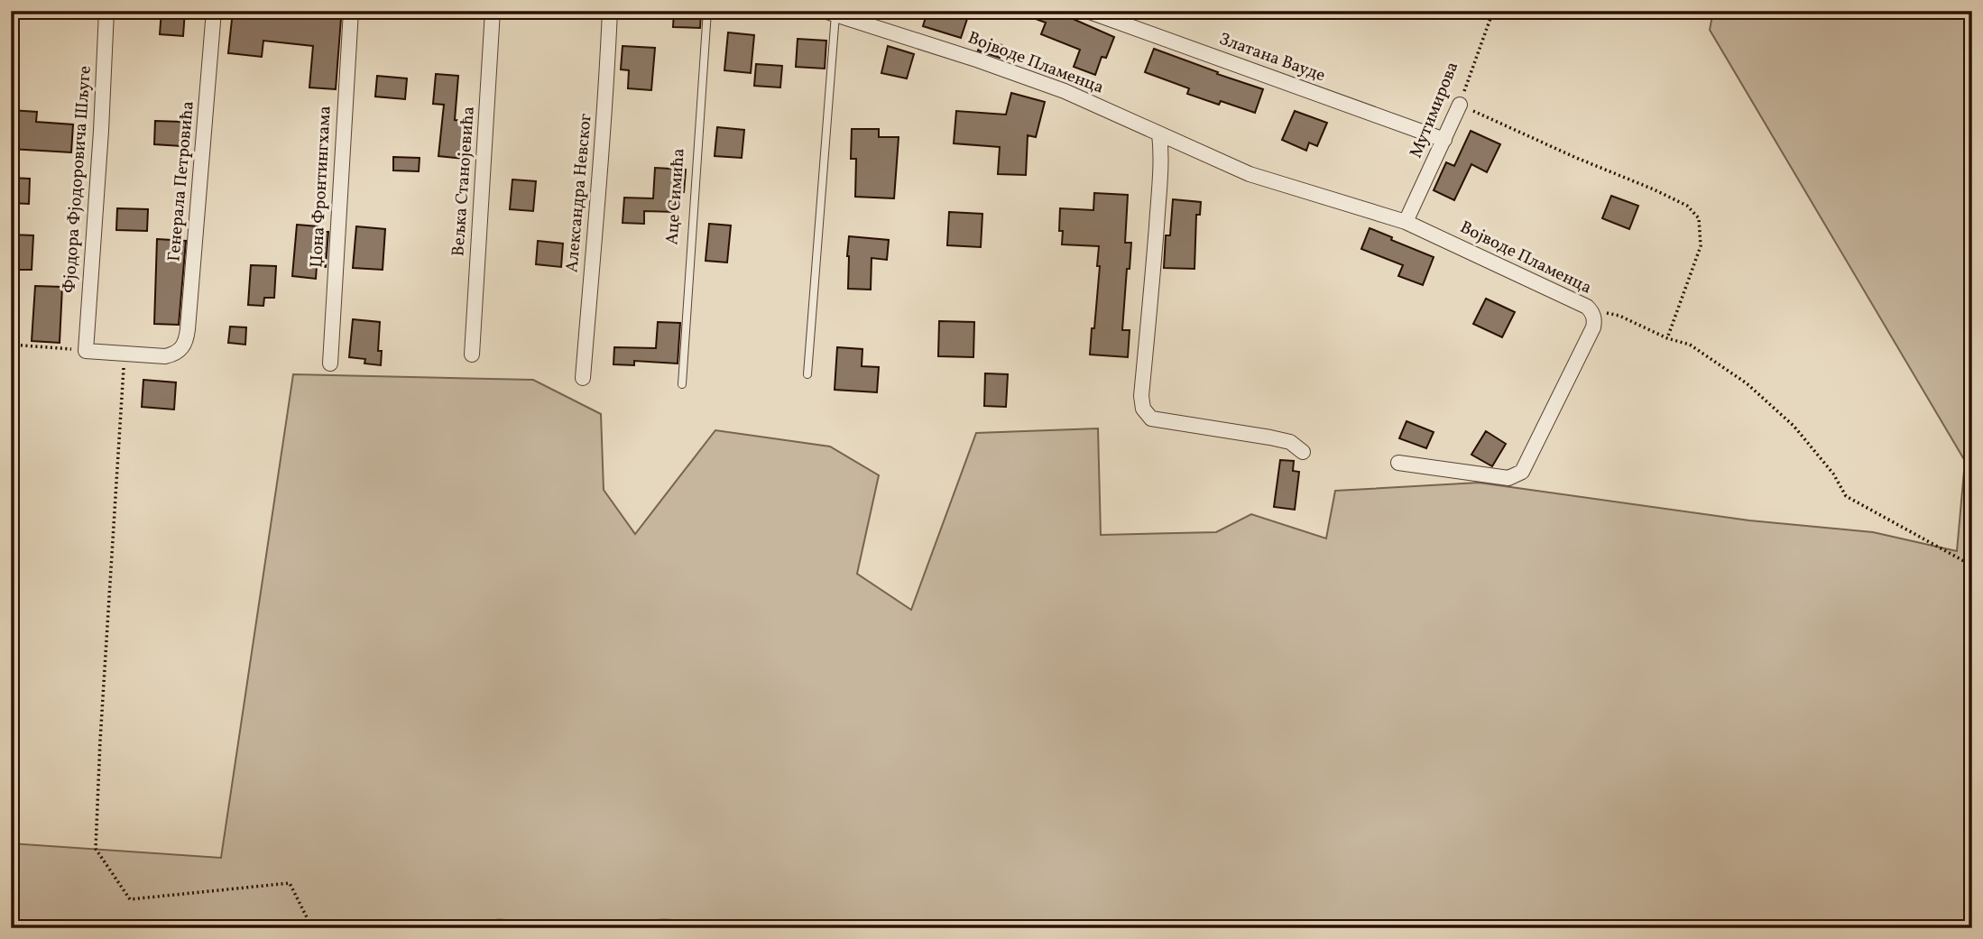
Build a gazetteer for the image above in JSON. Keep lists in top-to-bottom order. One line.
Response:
{"streets":{"street":["Златана Вауде","Војводе Пламенца","Мутимирова","Фјодора Фјодоровича Шљуге","Генерала Петровића","Вељка Станојевића","Џона Фронтингхама","Александра Невског"],"lane":["Аце Симића"]},"crossings":[["Златана Вауде","Мутимирова"],["Војводе Пламенца","Мутимирова"]]}
